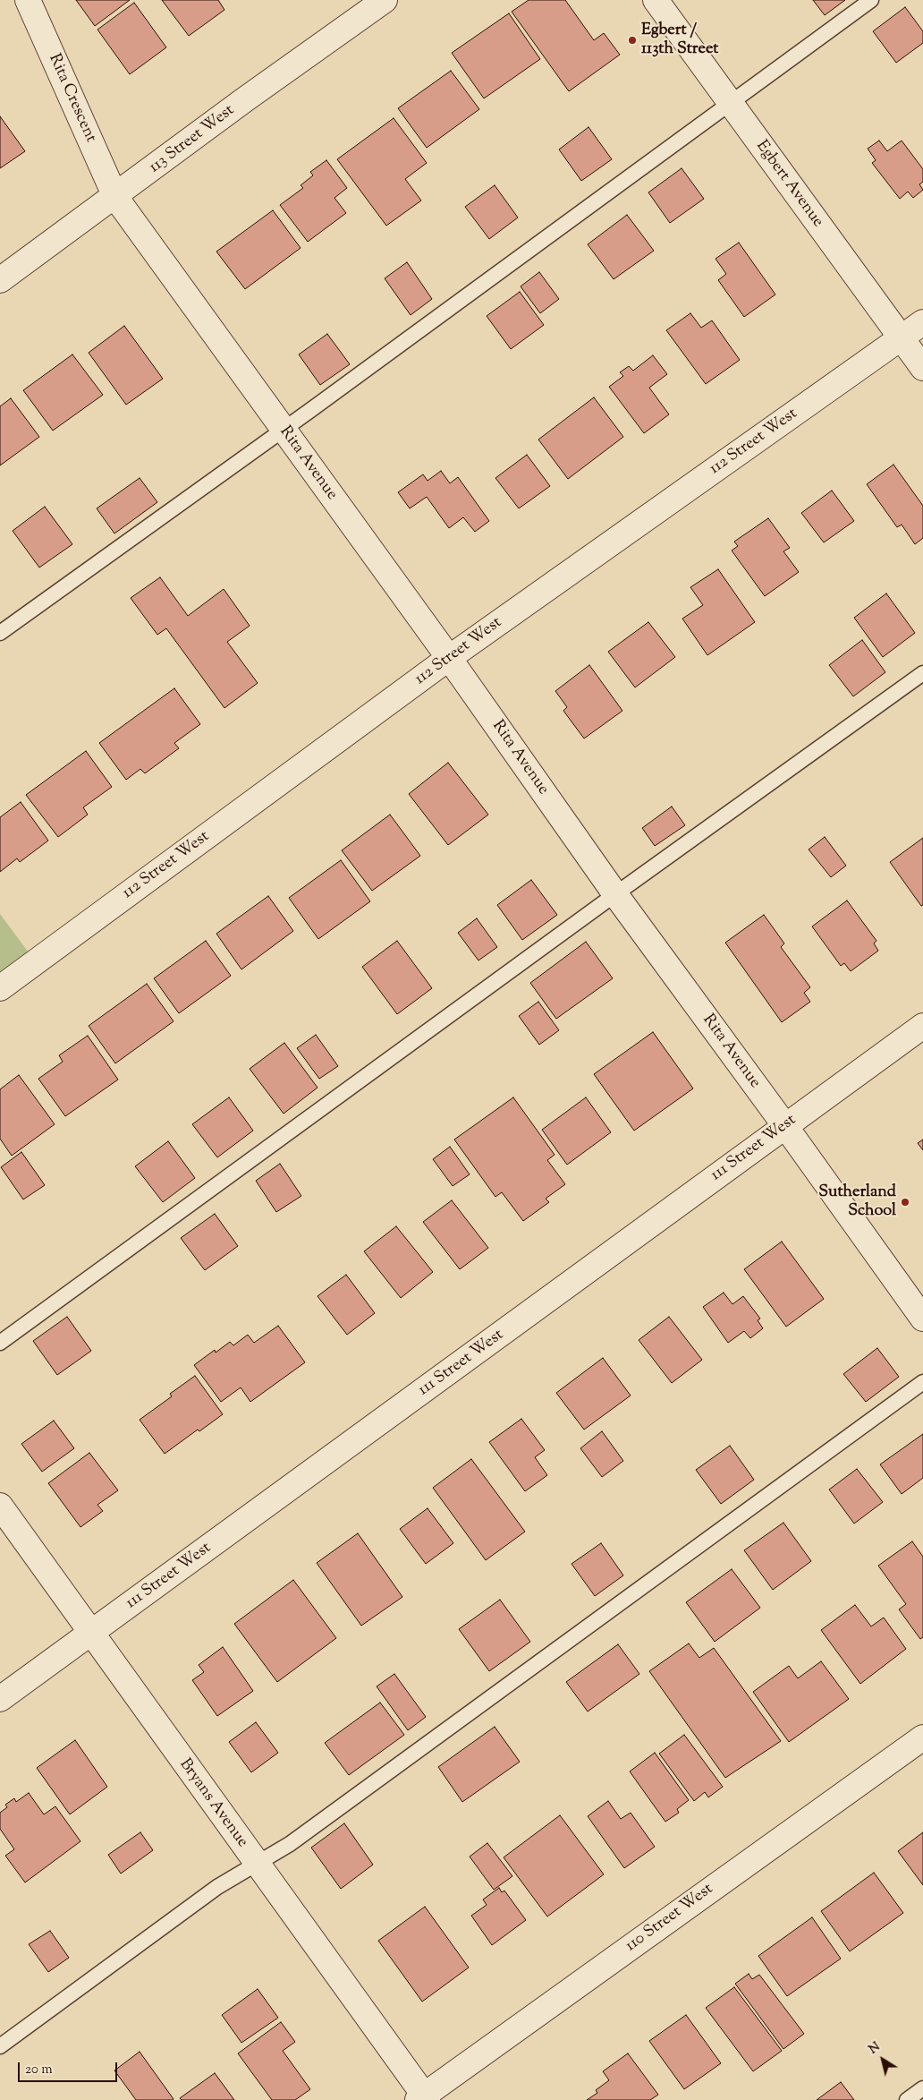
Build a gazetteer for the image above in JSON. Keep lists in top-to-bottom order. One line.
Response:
{"streets":{"street":["Rita Crescent","113 Street West","Egbert Avenue","112 Street West","Rita Avenue","111 Street West","Bryans Avenue","110 Street West"]},"crossings":[["Rita Crescent","113 Street West"],["Rita Crescent","Rita Avenue"],["113 Street West","Rita Avenue"],["Egbert Avenue","112 Street West"],["112 Street West","Rita Avenue"],["Rita Avenue","111 Street West"],["111 Street West","Bryans Avenue"],["Bryans Avenue","110 Street West"]],"places":["Egbert / 113th Street","Sutherland School"],"scale_bar":"20 m","north":"top left"}
